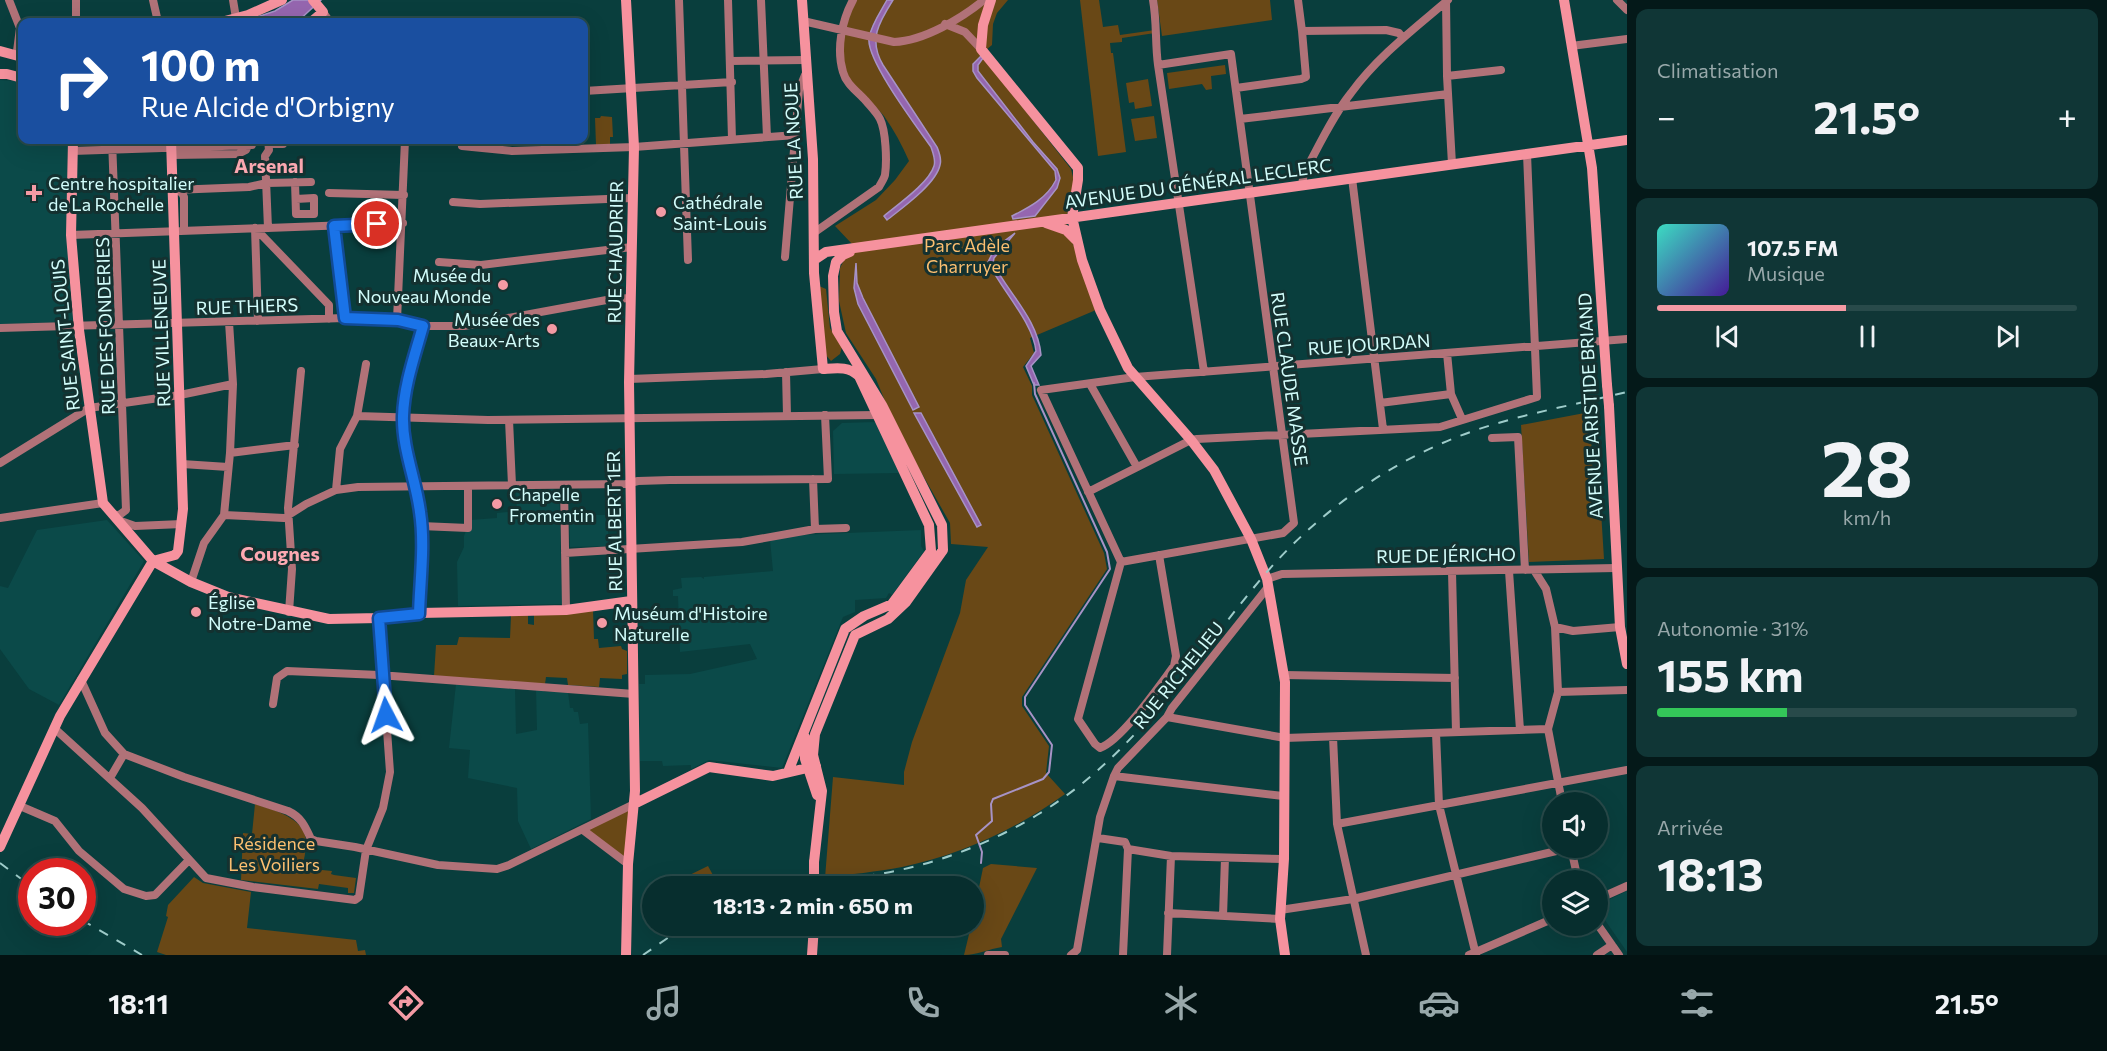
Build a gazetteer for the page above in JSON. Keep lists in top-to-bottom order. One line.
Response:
{"streets":{"street":["RUE LA NOUE","AVENUE DU GÉNÉRAL LECLERC","RUE CHAUDRIER","RUE THIERS","RUE DES FONDERIES","RUE VILLENEUVE","RUE SAINT-LOUIS","RUE JOURDAN","RUE CLAUDE MASSE","AVENUE ARISTIDE BRIAND","RUE ALBERT 1ER","RUE DE JÉRICHO","RUE RICHELIEU"]},"crossings":[["RUE LA NOUE","AVENUE DU GÉNÉRAL LECLERC"],["AVENUE DU GÉNÉRAL LECLERC","RUE CLAUDE MASSE"],["AVENUE DU GÉNÉRAL LECLERC","AVENUE ARISTIDE BRIAND"],["RUE CHAUDRIER","RUE THIERS"],["RUE CHAUDRIER","RUE ALBERT 1ER"],["RUE THIERS","RUE DES FONDERIES"],["RUE THIERS","RUE VILLENEUVE"],["RUE THIERS","RUE SAINT-LOUIS"],["RUE JOURDAN","RUE CLAUDE MASSE"],["RUE JOURDAN","AVENUE ARISTIDE BRIAND"],["AVENUE ARISTIDE BRIAND","RUE DE JÉRICHO"],["RUE DE JÉRICHO","RUE RICHELIEU"]],"districts":["Arsenal","Cougnes"],"parks":["Parc Adèle Charruyer","Résidence Les Voiliers"],"places":{"health":["Centre hospitalier de La Rochelle"],"other":["Cathédrale Saint-Louis","Musée du Nouveau Monde","Musée des Beaux-Arts","Chapelle Fromentin","Église Notre-Dame","Muséum d'Histoire Naturelle"]},"page":{"tile":["Climatisation",["28","km/h"],["Autonomie · 31%","155 km"],["Arrivée","18:13"]],"turn":["100 m","Rue Alcide d'Orbigny"],"heat":["−","21.5°","+"],"song":["107.5 FM","Musique"],"limit":"30","trip":"18:13 · 2 min · 650 m","tabs":["18:11","21.5°"]}}
